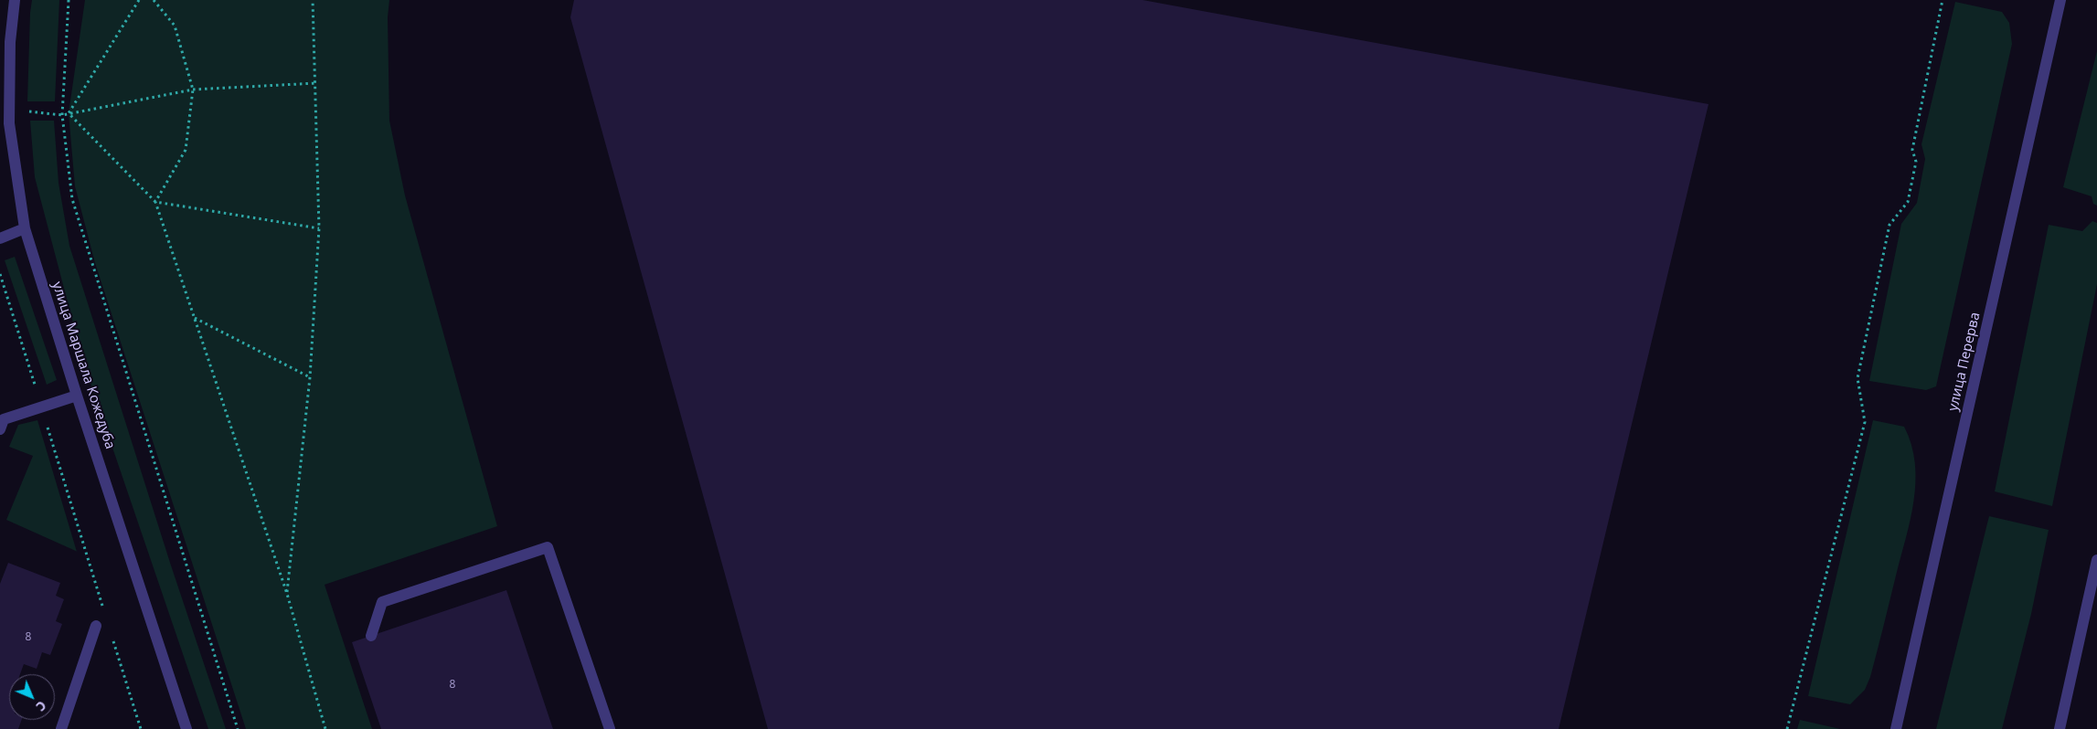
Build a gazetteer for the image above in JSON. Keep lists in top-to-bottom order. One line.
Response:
{"streets":{"street":["улица Перерва","улица Маршала Кожедуба"]},"house_numbers":["8","8"],"north":"bottom right"}
